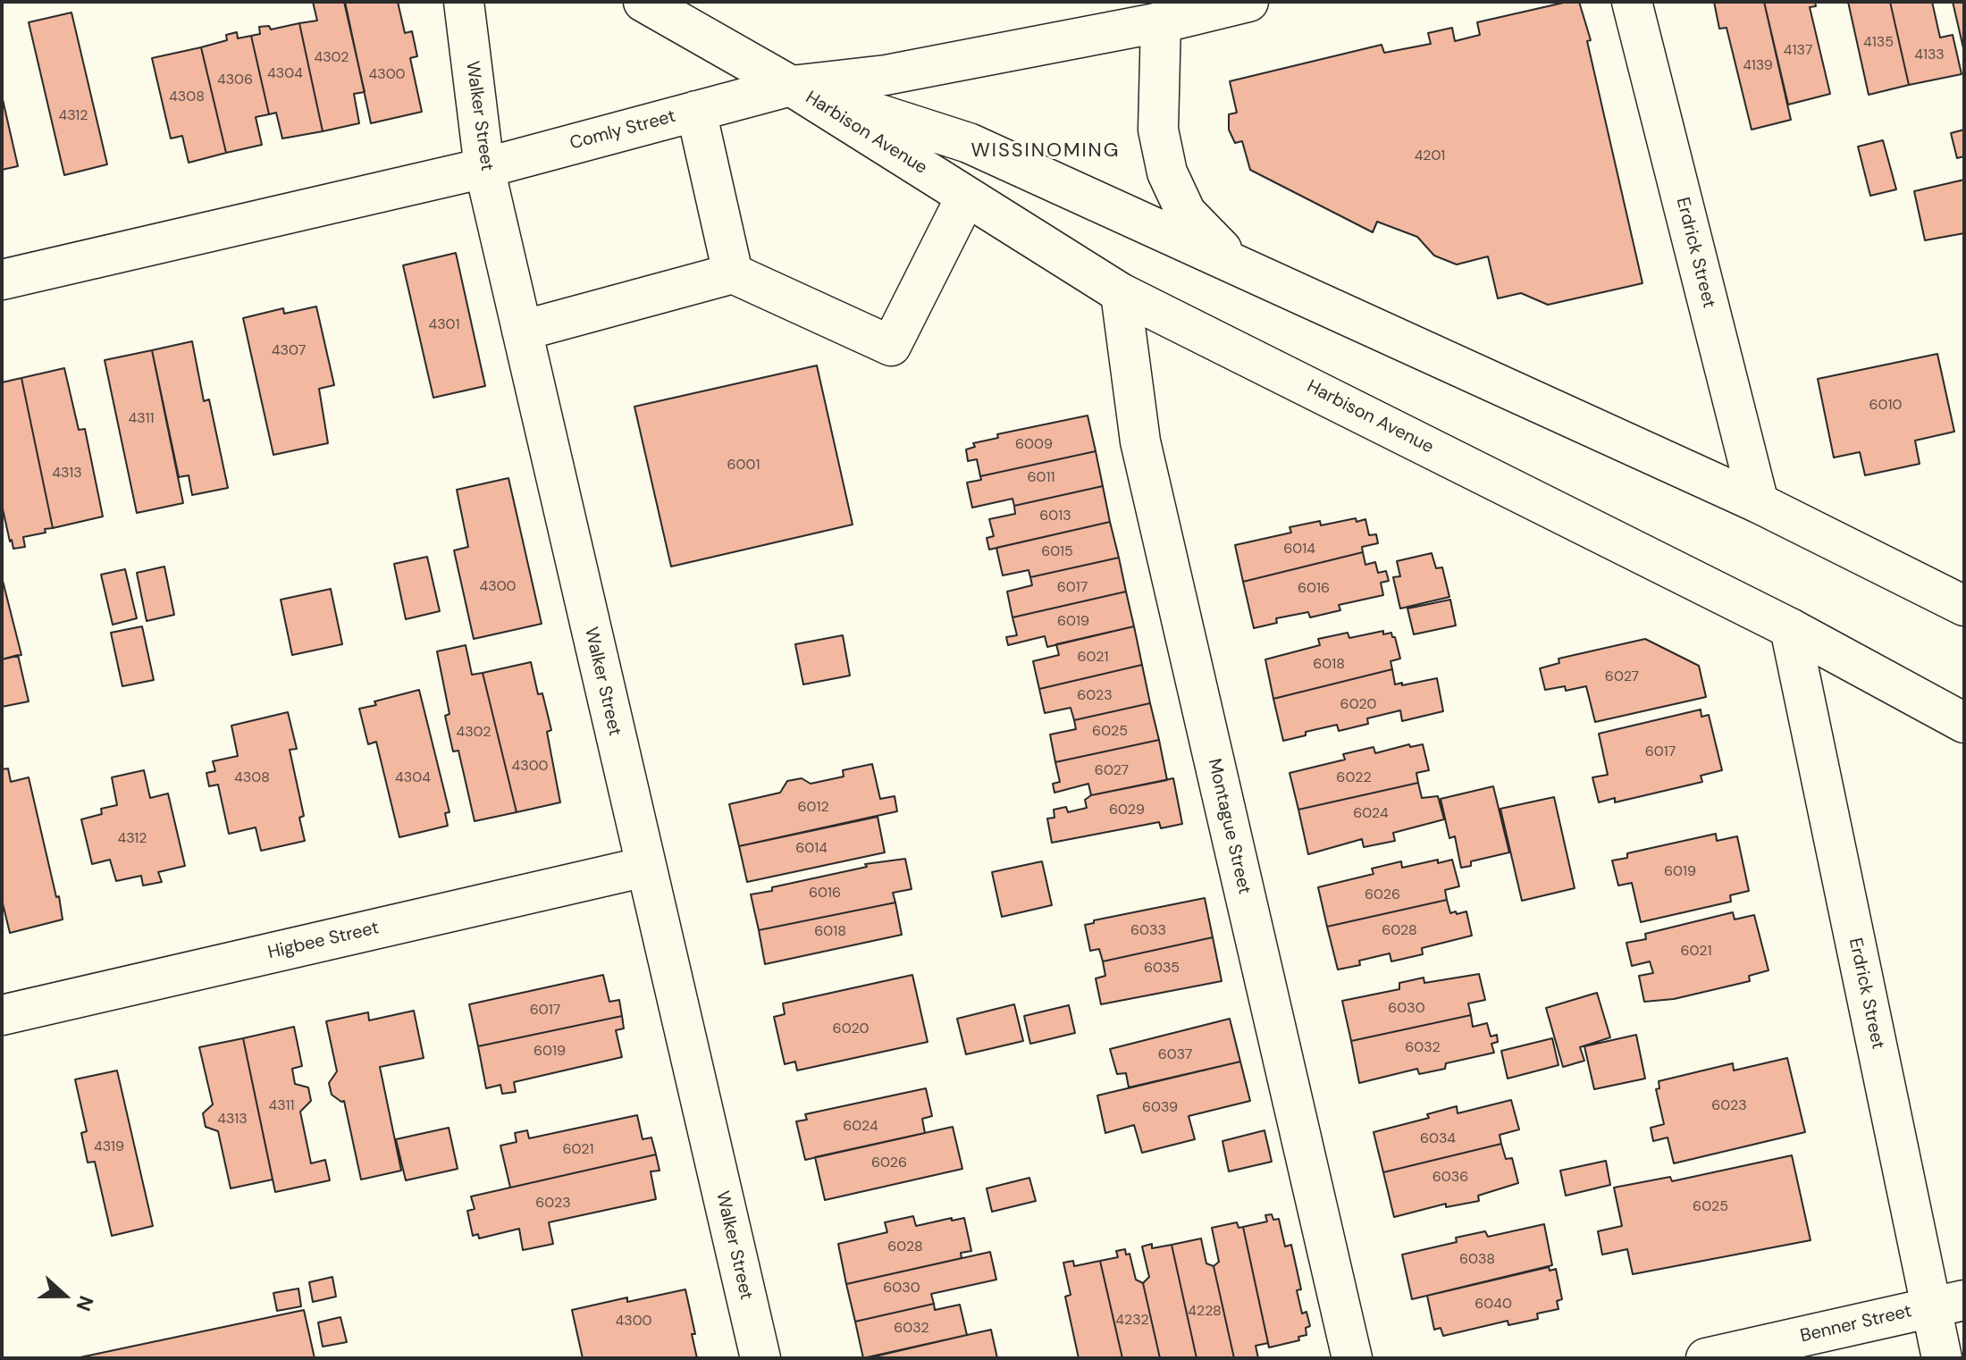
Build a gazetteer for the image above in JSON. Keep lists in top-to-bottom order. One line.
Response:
{"streets":{"street":["Walker Street","Comly Street","Harbison Avenue","Erdrick Street","Montague Street","Higbee Street","Benner Street"]},"crossings":[["Walker Street","Comly Street"],["Walker Street","Higbee Street"],["Comly Street","Harbison Avenue"],["Harbison Avenue","Erdrick Street"],["Harbison Avenue","Montague Street"],["Erdrick Street","Benner Street"]],"districts":["WISSINOMING"],"house_numbers":["4135","4137","4133","4302","4139","4304","4300","4306","4308","4312","4201","4301","4307","6010","4311","6009","6001","4313","6011","6013","6014","6015","4300","6017","6016","6019","6021","6018","6027","6023","6020","6025","4302","6017","4300","6027","4308","4304","6022","6012","6029","6024","4312","6014","6019","6016","6026","6033","6028","6018","6021","6035","6030","6017","6020","6032","6019","6037","4311","6023","6039","4313","6024","6034","4319","6021","6026","6036","6023","6025","6028","6038","6030","6040","4228","4232","4300","6032"],"north":"right"}
